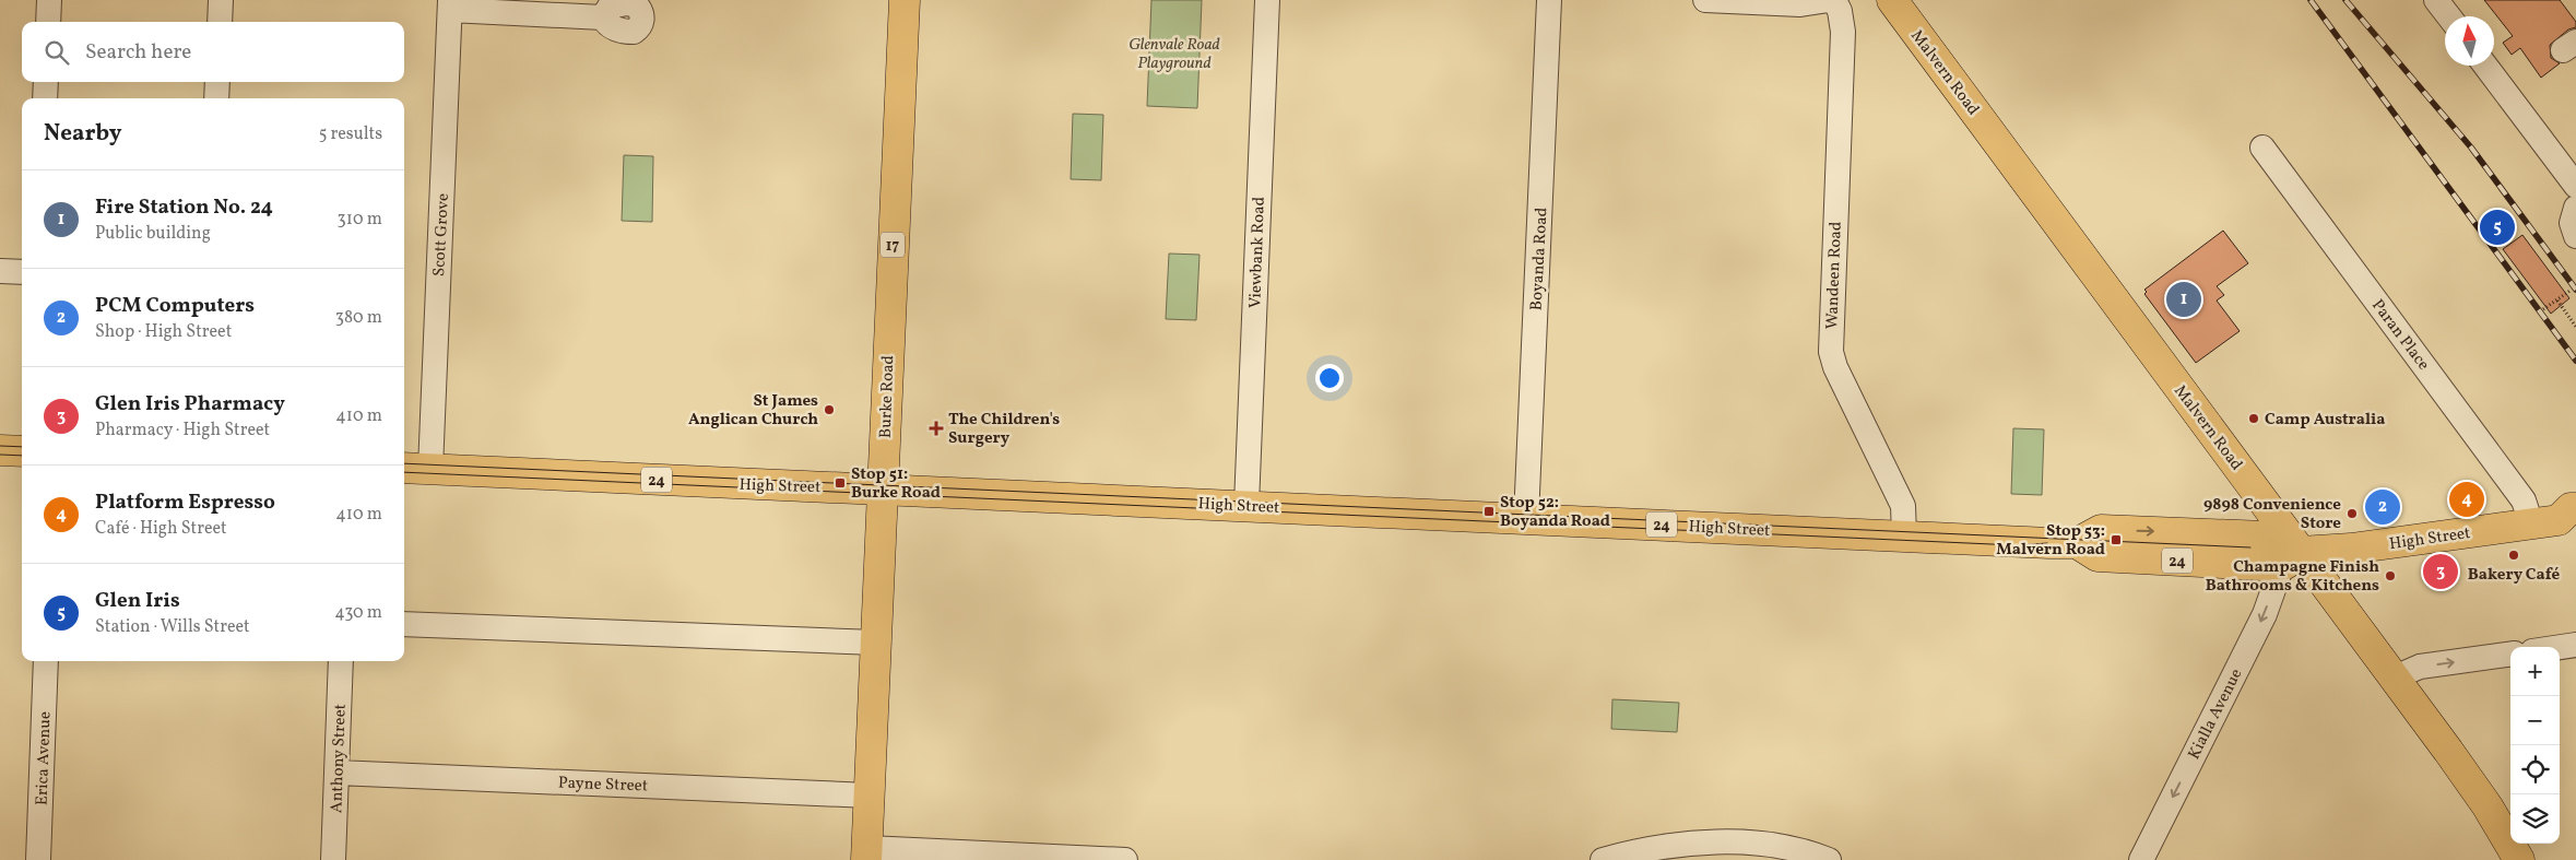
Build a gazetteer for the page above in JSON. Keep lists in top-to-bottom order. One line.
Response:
{"streets":{"main road":["Malvern Road","17","Burke Road","24","High Street"],"street":["Scott Grove","Viewbank Road","Boyanda Road","Wandeen Road","Paran Place","Kialla Avenue","Erica Avenue","Anthony Street","Payne Street"]},"crossings":[["Malvern Road","High Street"],["Malvern Road","Kialla Avenue"],["Scott Grove","High Street"],["Viewbank Road","High Street"],["Boyanda Road","High Street"],["Wandeen Road","High Street"],["Paran Place","High Street"],["Burke Road","High Street"],["Burke Road","Payne Street"],["High Street","Kialla Avenue"],["Anthony Street","Payne Street"]],"one_way":["Kialla Avenue"],"parks":["Glenvale Road Playground"],"places":{"other":["St James Anglican Church","Camp Australia","9898 Convenience Store","Bakery Café","Champagne Finish Bathrooms & Kitchens"],"health":["The Children's Surgery"],"transit":["Stop 51: Burke Road","Stop 52: Boyanda Road","Stop 53: Malvern Road"]},"north":"top","page":{"search":"Search here","heading":["Nearby","5 results"],"list":[{"mark":"1","name":"Fire Station No. 24","note":"Public building","value":"310 m"},{"mark":"2","name":"PCM Computers","note":"Shop · High Street","value":"380 m"},{"mark":"3","name":"Glen Iris Pharmacy","note":"Pharmacy · High Street","value":"410 m"},{"mark":"4","name":"Platform Espresso","note":"Café · High Street","value":"410 m"},{"mark":"5","name":"Glen Iris","note":"Station · Wills Street","value":"430 m"}],"pins":["5","1","4","2","3"],"map_buttons":["+","−"]}}
